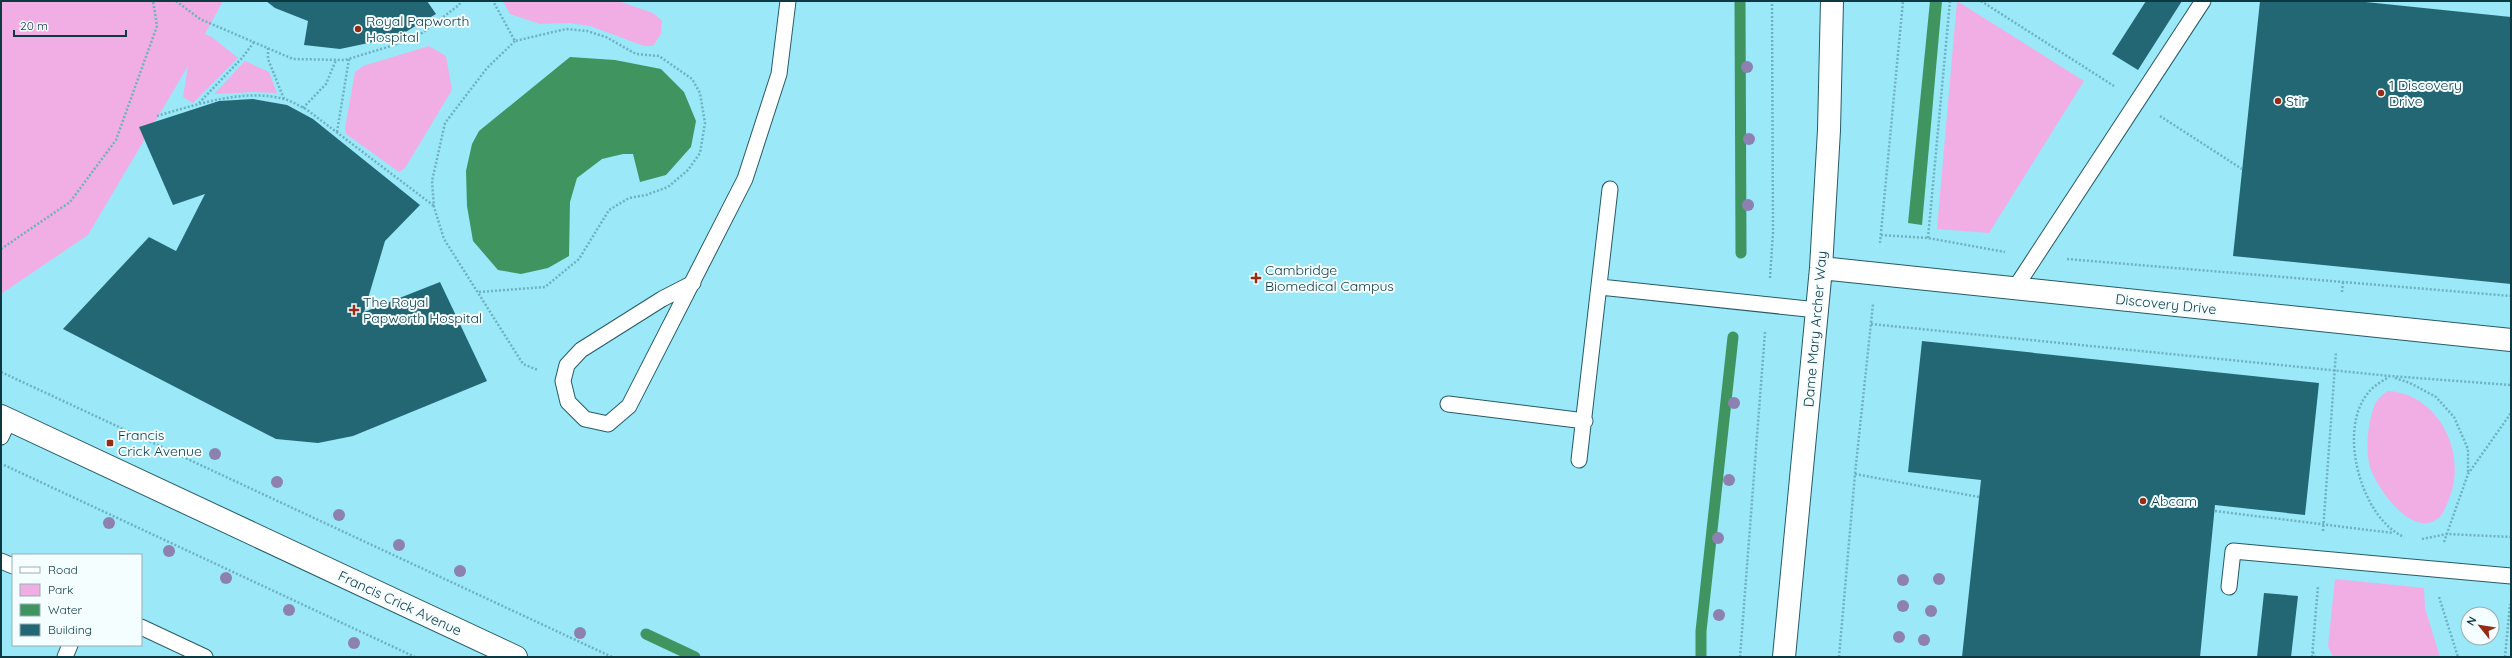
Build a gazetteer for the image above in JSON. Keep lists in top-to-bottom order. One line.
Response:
{"streets":{"street":["Discovery Drive","Dame Mary Archer Way","Francis Crick Avenue"]},"crossings":[["Discovery Drive","Dame Mary Archer Way"]],"places":{"other":["Royal Papworth Hospital","1 Discovery Drive","Stir","Abcam"],"health":["Cambridge Biomedical Campus","The Royal Papworth Hospital"],"transit":["Francis Crick Avenue"]},"legend":["Road","Park","Water","Building"],"scale_bar":"20 m","north":"top left"}
